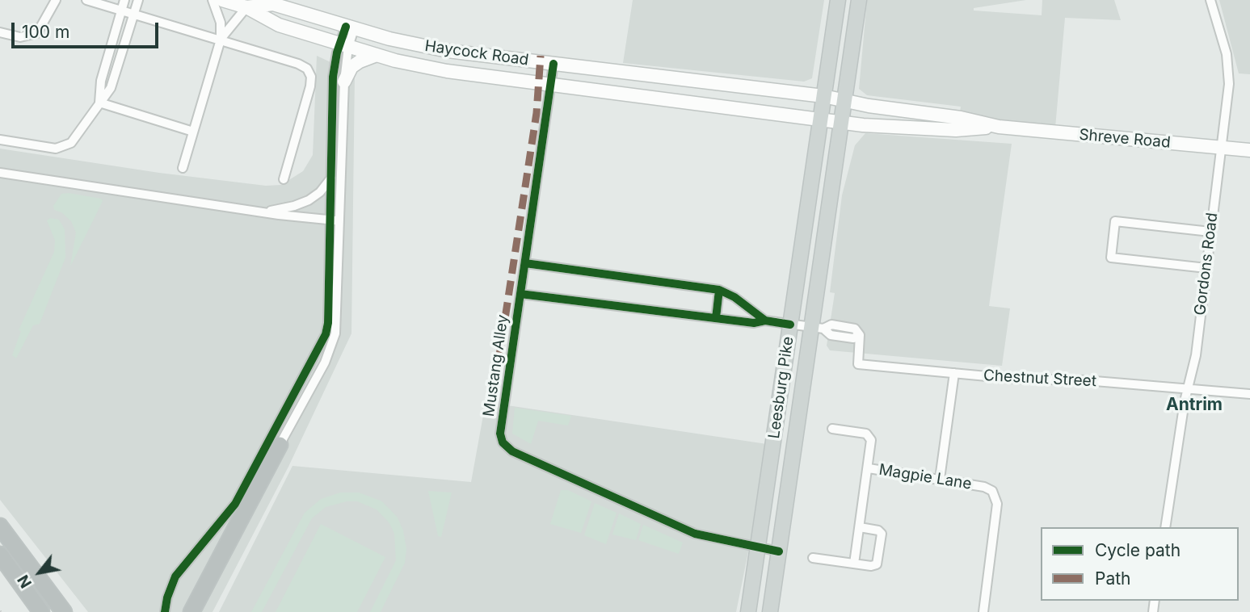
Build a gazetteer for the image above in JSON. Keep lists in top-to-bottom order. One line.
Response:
{"streets":{"main road":["Haycock Road","Shreve Road","Leesburg Pike"],"street":["Gordons Road","Mustang Alley","Chestnut Street","Magpie Lane"]},"crossings":[["Haycock Road","Shreve Road"],["Haycock Road","Mustang Alley"],["Haycock Road","Leesburg Pike"],["Shreve Road","Gordons Road"],["Shreve Road","Leesburg Pike"],["Gordons Road","Chestnut Street"],["Mustang Alley","Leesburg Pike"],["Chestnut Street","Leesburg Pike"]],"districts":["Antrim"],"legend":["Cycle path","Path"],"scale_bar":"100 m","north":"bottom left"}
